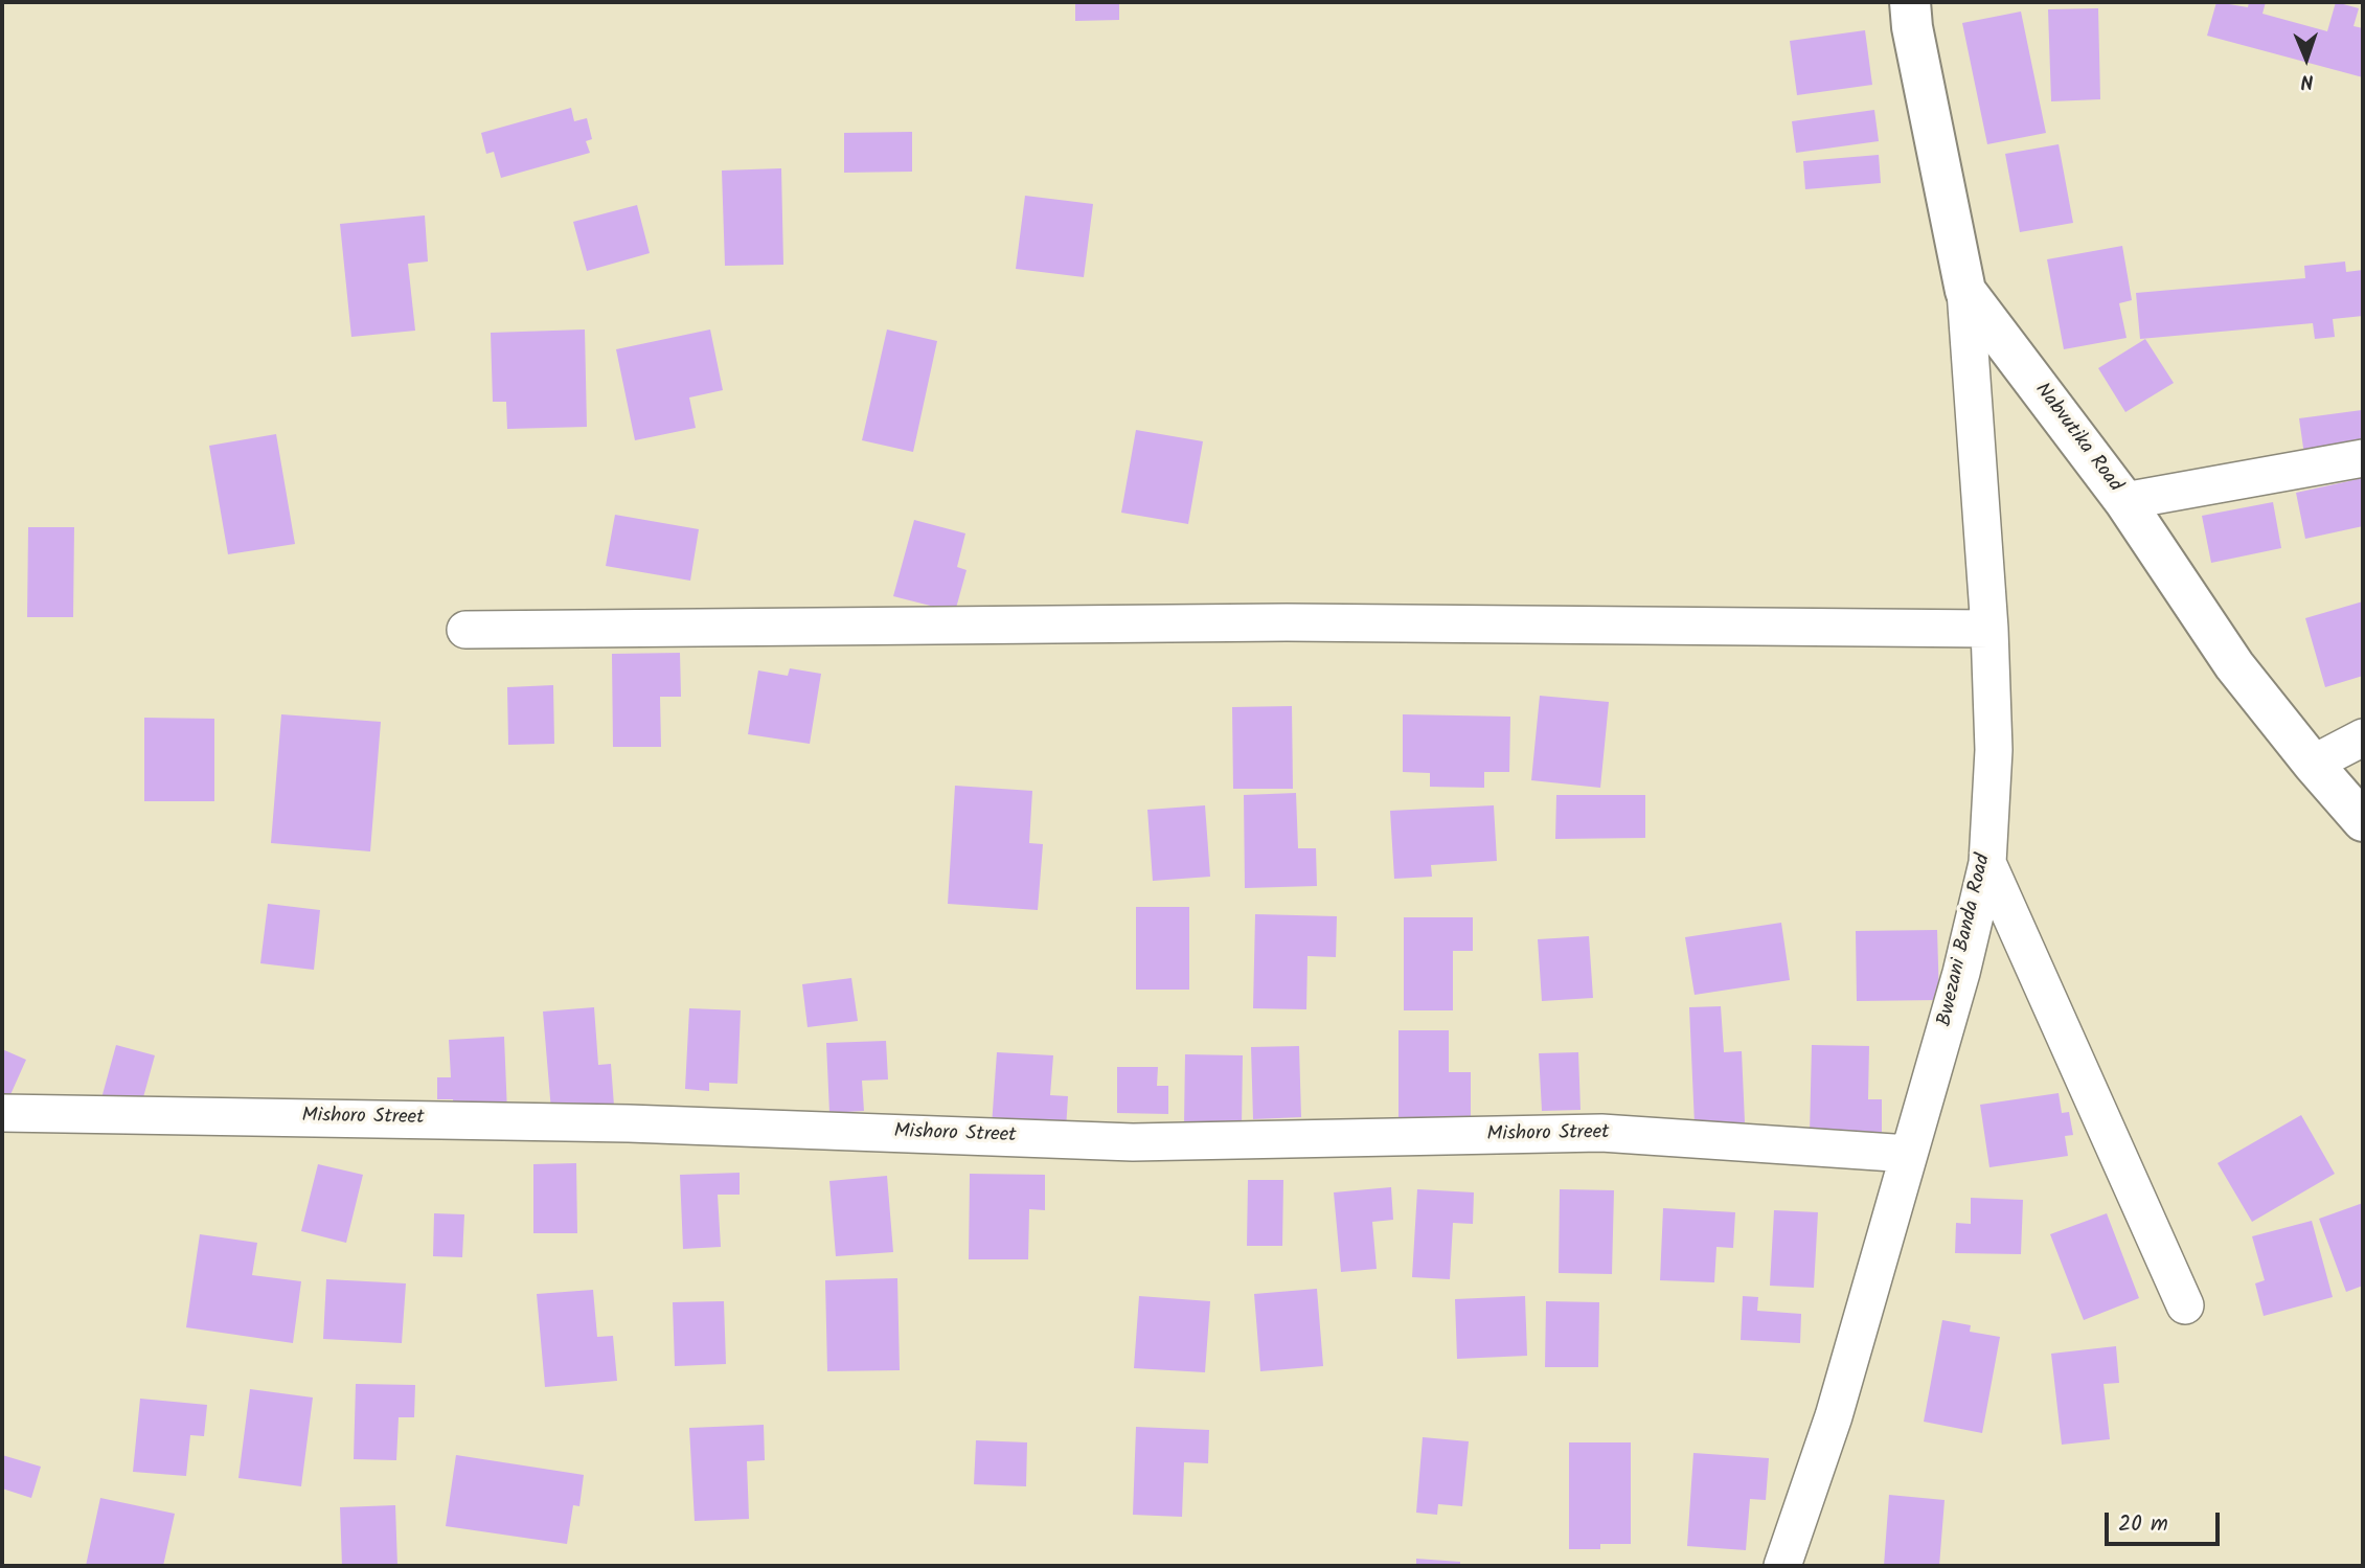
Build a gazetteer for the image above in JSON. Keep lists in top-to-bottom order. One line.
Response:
{"streets":{"street":["Nabvutika Road","Bwezani Banda Road","Mishoro Street"]},"crossings":[["Nabvutika Road","Bwezani Banda Road"],["Bwezani Banda Road","Mishoro Street"]],"scale_bar":"20 m","north":"bottom"}
